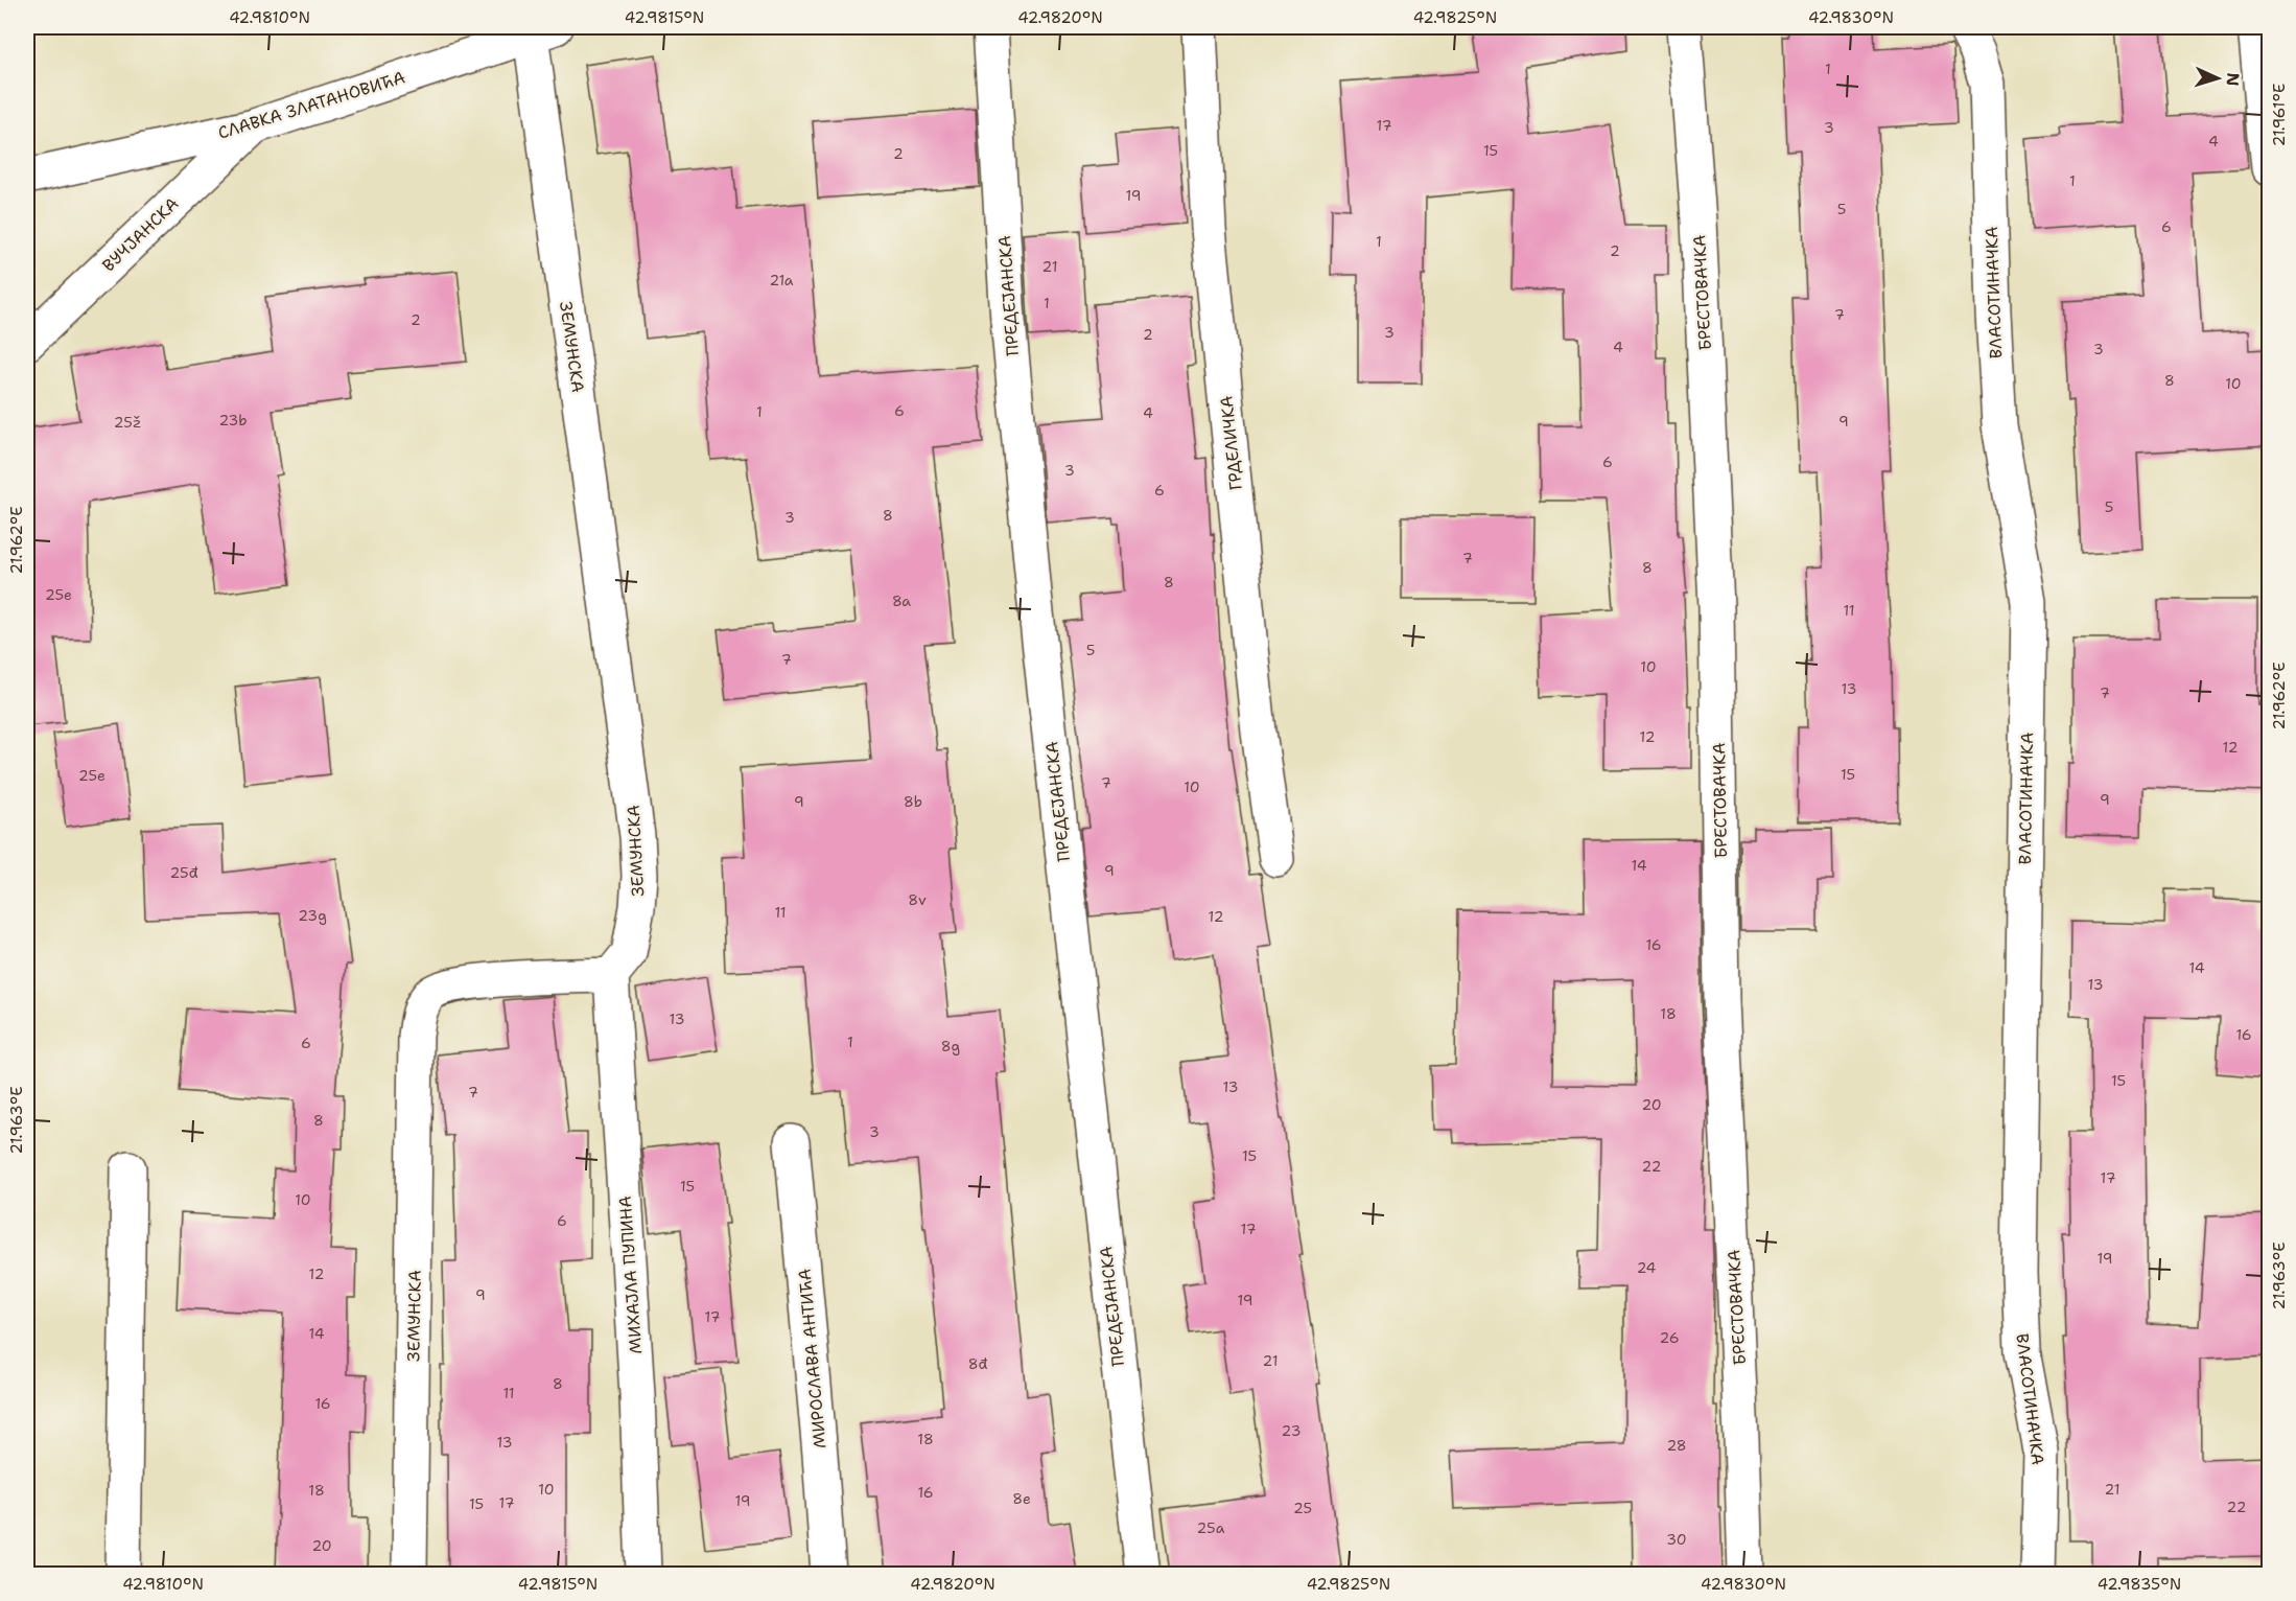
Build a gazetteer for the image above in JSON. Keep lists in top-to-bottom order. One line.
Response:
{"streets":{"street":["СЛАВКА ЗЛАТАНОВИЋА","ВУЧЈАНСКА","БРЕСТОВАЧКА","ВЛАСОТИНАЧКА","ПРЕДЕЈАНСКА","ЗЕМУНСКА","ГРДЕЛИЧКА","МИХАЈЛА ПУПИНА","МИРОСЛАВА АНТИЋА"]},"crossings":[["СЛАВКА ЗЛАТАНОВИЋА","ВУЧЈАНСКА"],["СЛАВКА ЗЛАТАНОВИЋА","ЗЕМУНСКА"],["ЗЕМУНСКА","МИХАЈЛА ПУПИНА"]],"house_numbers":["1","17","3","4","15","2","1","19","5","6","1","2","21","21a","1","7","2","3","2","4","3","8","10","6","1","4","23b","9","25ž","6","3","6","5","8","3","7","8","8","25e","8a","11","5","7","10","13","7","12","12","15","25e","7","10","9","9","8b","14","9","25đ","8v","11","23g","12","16","14","13","18","13","16","1","6","8g","15","13","7","20","8","3","15","22","17","15","10","6","17","19","24","12","9","19","17","14","26","21","8đ","8","11","16","23","18","13","28","10","21","18","16","8e","19","17","15","22","25","25a","30","20"],"north":"right","coordinates":["42.9810°N","42.9815°N","42.9820°N","42.9825°N","42.9830°N","21.961°E","21.962°E","21.963°E","42.9835°N"]}
